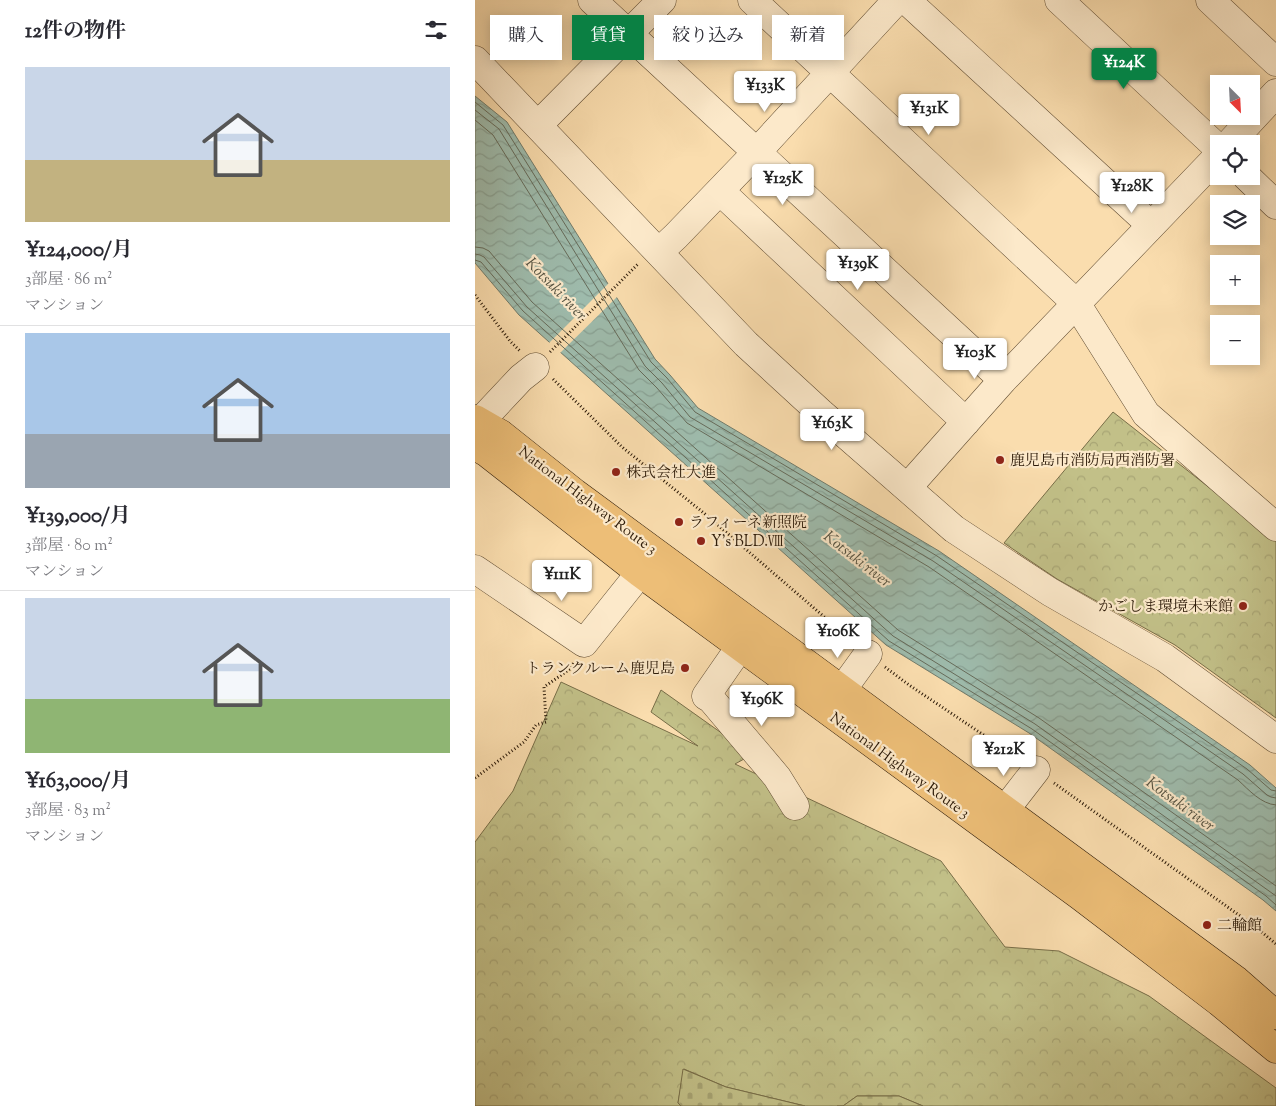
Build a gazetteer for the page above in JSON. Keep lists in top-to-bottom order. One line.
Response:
{"streets":{"highway":["National Highway Route 3"]},"water":["Kotsuki river"],"places":["鹿児島市消防局西消防署","株式会社大進","ラフィーネ新照院","Y's BLD.Ⅷ","かごしま環境未来館","トランクルーム鹿児島","二輪館"],"north":"bottom right","page":{"heading":"12件の物件","chip":["購入","賃貸","絞り込み","新着"],"price":["¥124K","¥133K","¥131K","¥125K","¥128K","¥139K","¥103K","¥163K","¥111K","¥106K","¥196K","¥212K"],"list":[{"name":"¥124,000/月","note":"3部屋 · 86 m² · マンション"},{"name":"¥139,000/月","note":"3部屋 · 80 m² · マンション"},{"name":"¥163,000/月","note":"3部屋 · 83 m² · マンション"}],"map_buttons":["+","−"]}}
